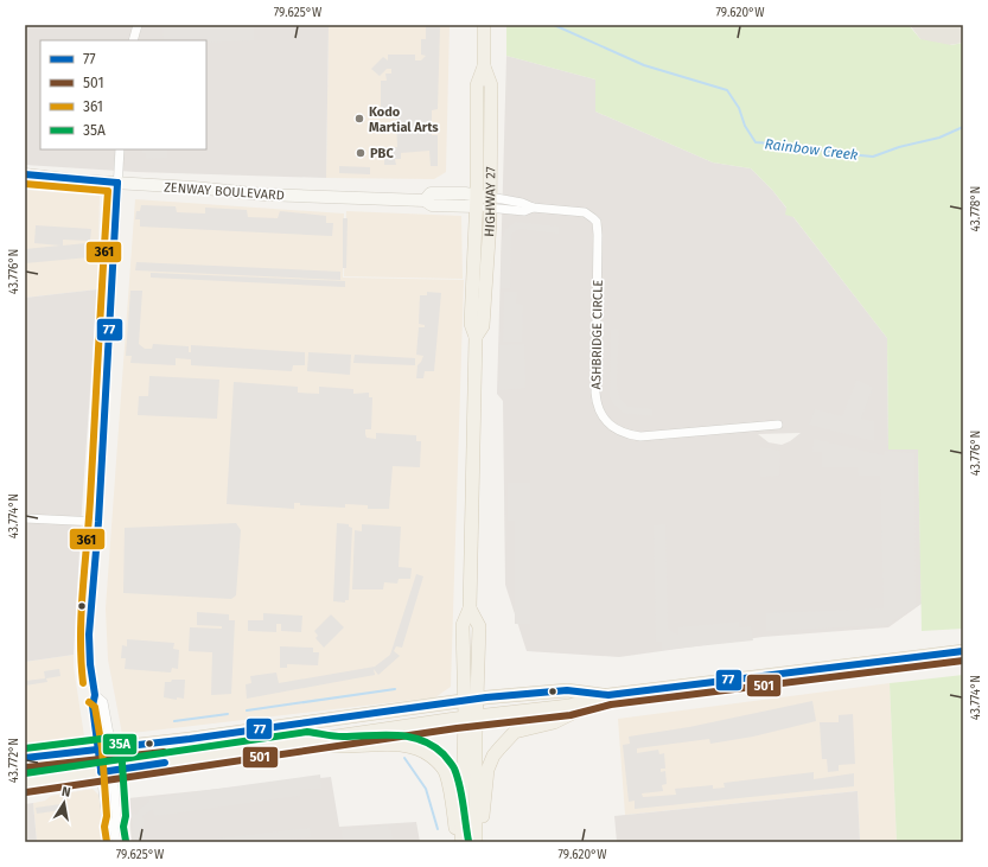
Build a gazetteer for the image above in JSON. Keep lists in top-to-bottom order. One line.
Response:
{"streets":{"main road":["HIGHWAY 27"],"street":["ZENWAY BOULEVARD","ASHBRIDGE CIRCLE"]},"crossings":[["ZENWAY BOULEVARD","HIGHWAY 27"],["ZENWAY BOULEVARD","ASHBRIDGE CIRCLE"],["HIGHWAY 27","ASHBRIDGE CIRCLE"]],"water":["Rainbow Creek"],"places":["Kodo Martial Arts","PBC"],"lines":["transit line 77","transit line 361","transit line 501","transit line 35A"],"legend":["77","501","361","35A"],"north":"top","coordinates":["79.625°W","79.620°W","43.778°N","43.776°N","43.774°N","43.772°N"]}
